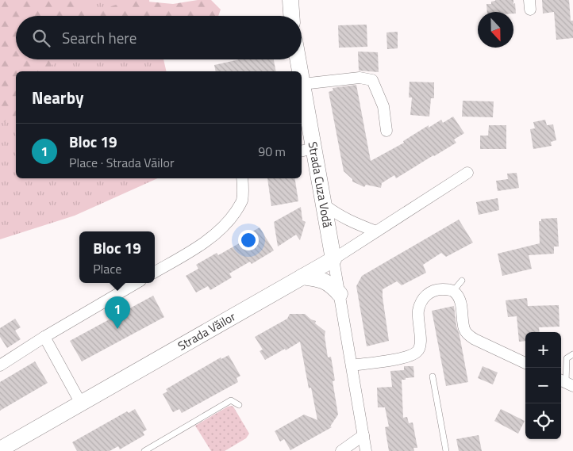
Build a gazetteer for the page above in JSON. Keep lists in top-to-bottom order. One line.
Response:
{"streets":{"street":["Strada Cuza Vodă","Strada Văilor"]},"crossings":[["Strada Cuza Vodă","Strada Văilor"]],"north":"bottom","page":{"search":"Search here","heading":"Nearby","list":[{"mark":"1","name":"Bloc 19","note":"Place · Strada Văilor","value":"90 m"}],"popup":["Bloc 19","Place"],"pins":"1","map_buttons":["+","−"]}}
